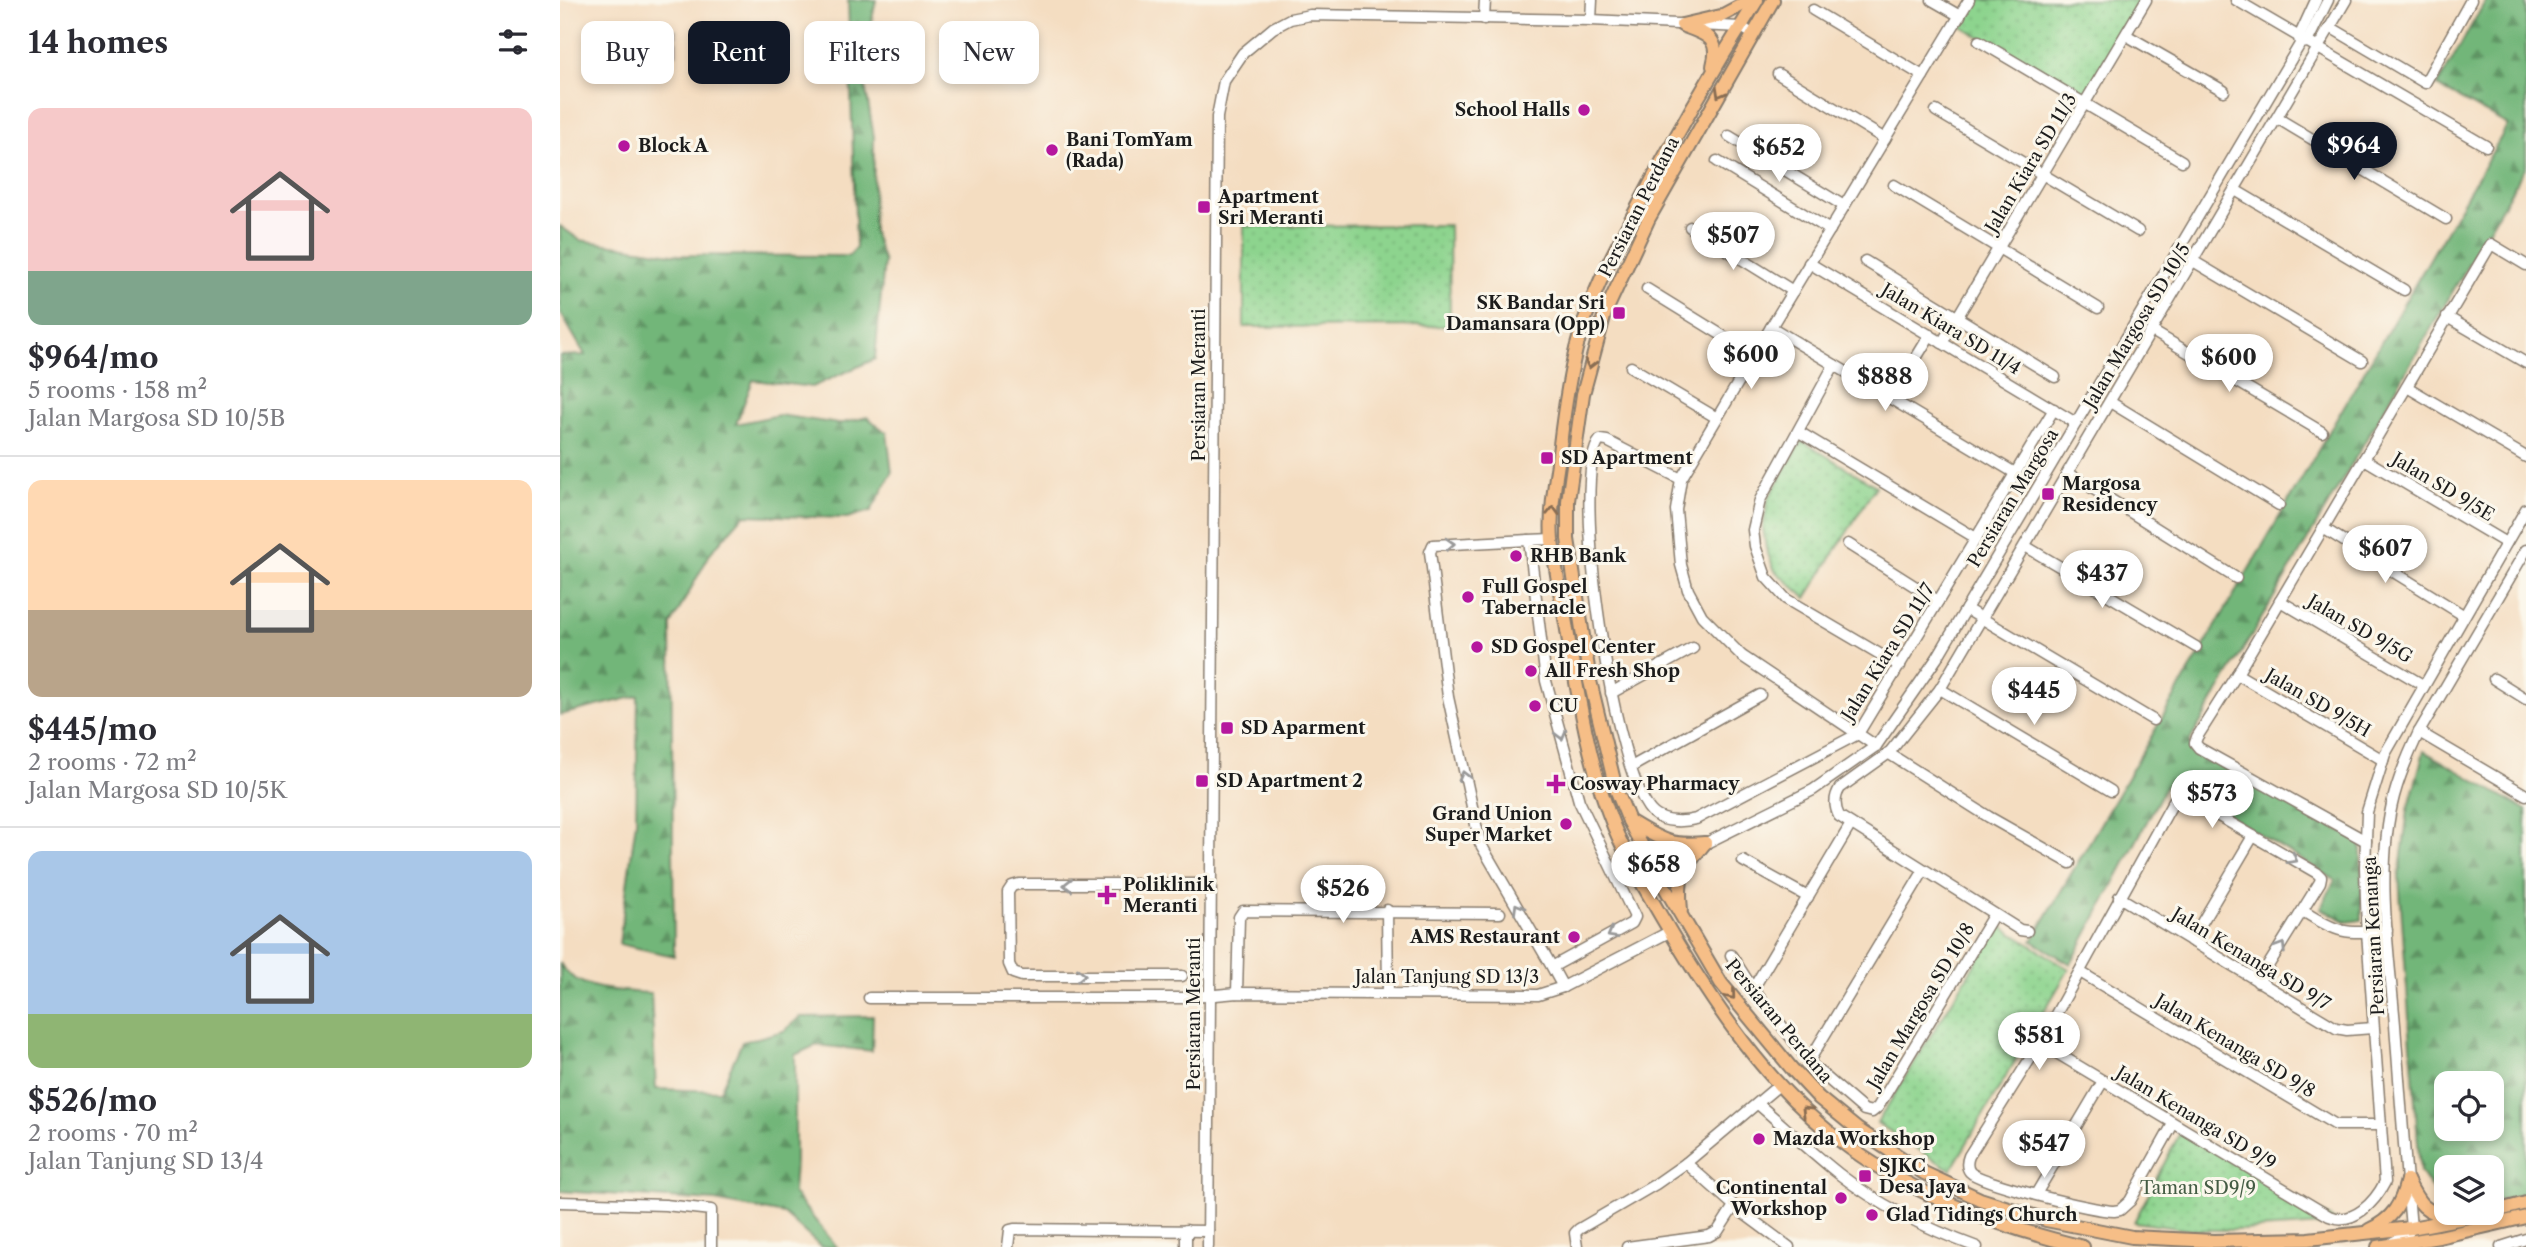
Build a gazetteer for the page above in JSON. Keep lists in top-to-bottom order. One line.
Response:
{"streets":{"main road":["Persiaran Perdana"],"street":["Jalan Kiara SD 11/3","Jalan Margosa SD 10/5","Jalan Kiara SD 11/4","Persiaran Meranti","Jalan SD 9/5E","Persiaran Margosa","Jalan SD 9/5G","Jalan Kiara SD 11/7","Jalan SD 9/5H","Persiaran Kenanga","Jalan Kenanga SD 9/7","Jalan Tanjung SD 13/3","Jalan Margosa SD 10/8","Jalan Kenanga SD 9/8","Jalan Kenanga SD 9/9"]},"crossings":[["Jalan Kiara SD 11/3","Jalan Kiara SD 11/4"],["Persiaran Perdana","Persiaran Meranti"],["Persiaran Perdana","Persiaran Margosa"],["Persiaran Perdana","Persiaran Kenanga"],["Persiaran Perdana","Jalan Tanjung SD 13/3"],["Jalan Kiara SD 11/4","Persiaran Margosa"],["Jalan Kiara SD 11/4","Jalan Kiara SD 11/7"],["Persiaran Meranti","Jalan Tanjung SD 13/3"],["Jalan Kenanga SD 9/8","Jalan Kenanga SD 9/9"]],"parks":["Taman SD9/9"],"places":{"other":["School Halls","Block A","Bani TomYam (Rada)","RHB Bank","Full Gospel Tabernacle","SD Gospel Center","All Fresh Shop","CU","Grand Union Super Market","AMS Restaurant","Mazda Workshop","Continental Workshop","Glad Tidings Church"],"transit":["Apartment Sri Meranti","SK Bandar Sri Damansara (Opp)","SD Apartment","Margosa Residency","SD Aparment","SD Apartment 2","SJKC Desa Jaya"],"health":["Cosway Pharmacy","Poliklinik Meranti"]},"page":{"heading":"14 homes","chip":["Buy","Rent","Filters","New"],"list":[{"name":"$964/mo","note":"5 rooms · 158 m² · Jalan Margosa SD 10/5B"},{"name":"$445/mo","note":"2 rooms · 72 m² · Jalan Margosa SD 10/5K"},{"name":"$526/mo","note":"2 rooms · 70 m² · Jalan Tanjung SD 13/4"}],"price":["$964","$652","$507","$600","$600","$888","$607","$437","$445","$573","$658","$526","$581","$547"]}}
